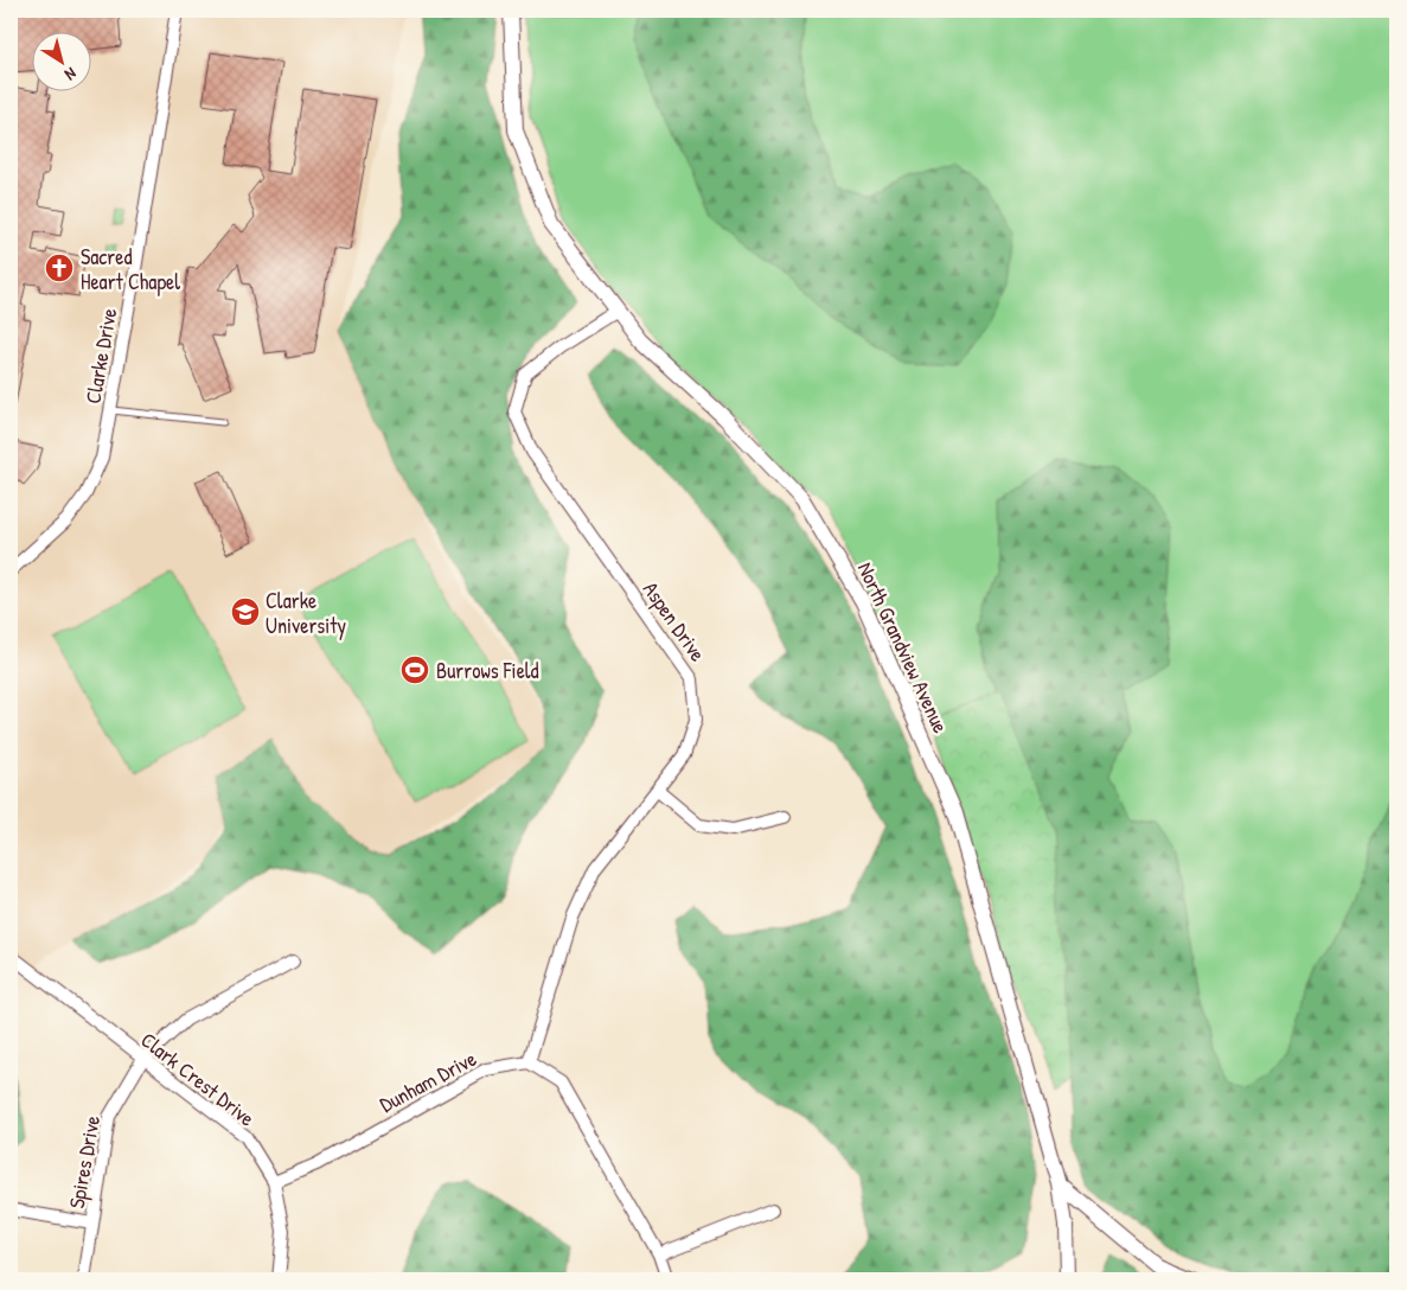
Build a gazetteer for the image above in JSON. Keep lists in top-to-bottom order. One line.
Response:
{"streets":{"street":["Clarke Drive","Aspen Drive","North Grandview Avenue","Clark Crest Drive","Dunham Drive","Spires Drive"]},"crossings":[["Aspen Drive","North Grandview Avenue"],["Aspen Drive","Dunham Drive"],["Clark Crest Drive","Dunham Drive"],["Clark Crest Drive","Spires Drive"]],"places":{"church":["Sacred Heart Chapel"],"school or university":["Clarke University"],"sports":["Burrows Field"]},"north":"bottom right"}
